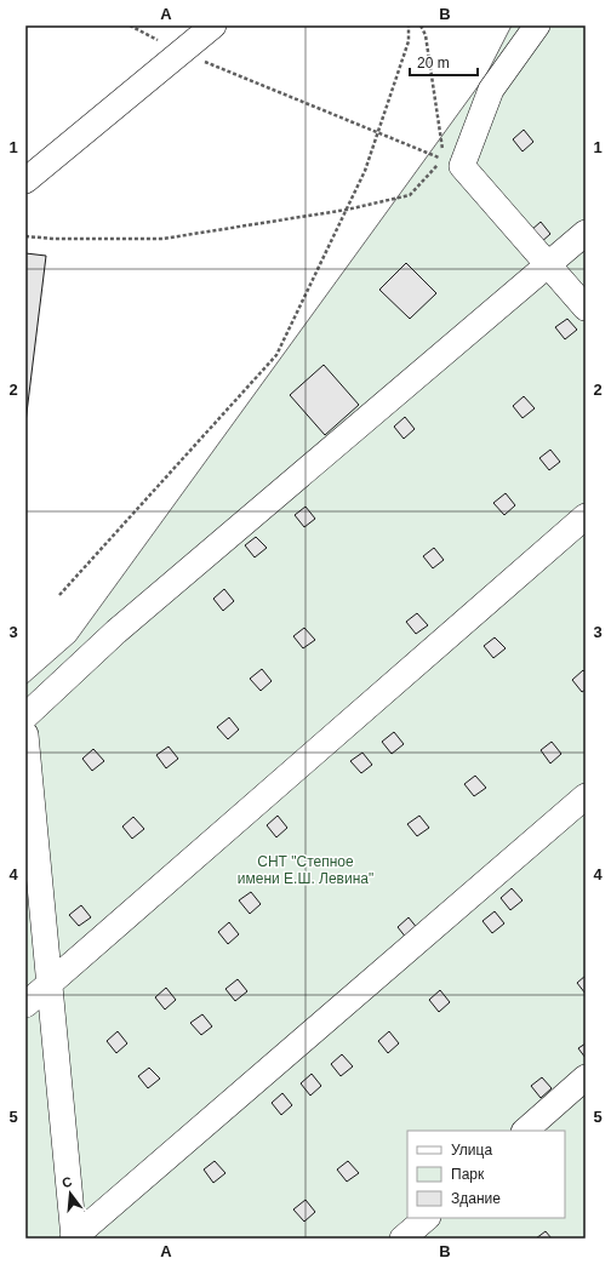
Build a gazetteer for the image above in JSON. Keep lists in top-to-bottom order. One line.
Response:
{"parks":["СНТ \"Степное имени Е.Ш. Левина\""],"legend":["Улица","Парк","Здание"],"scale_bar":"20 m","north":"top","grid":{"columns":["A","B"],"rows":["1","2","3","4","5"]}}
